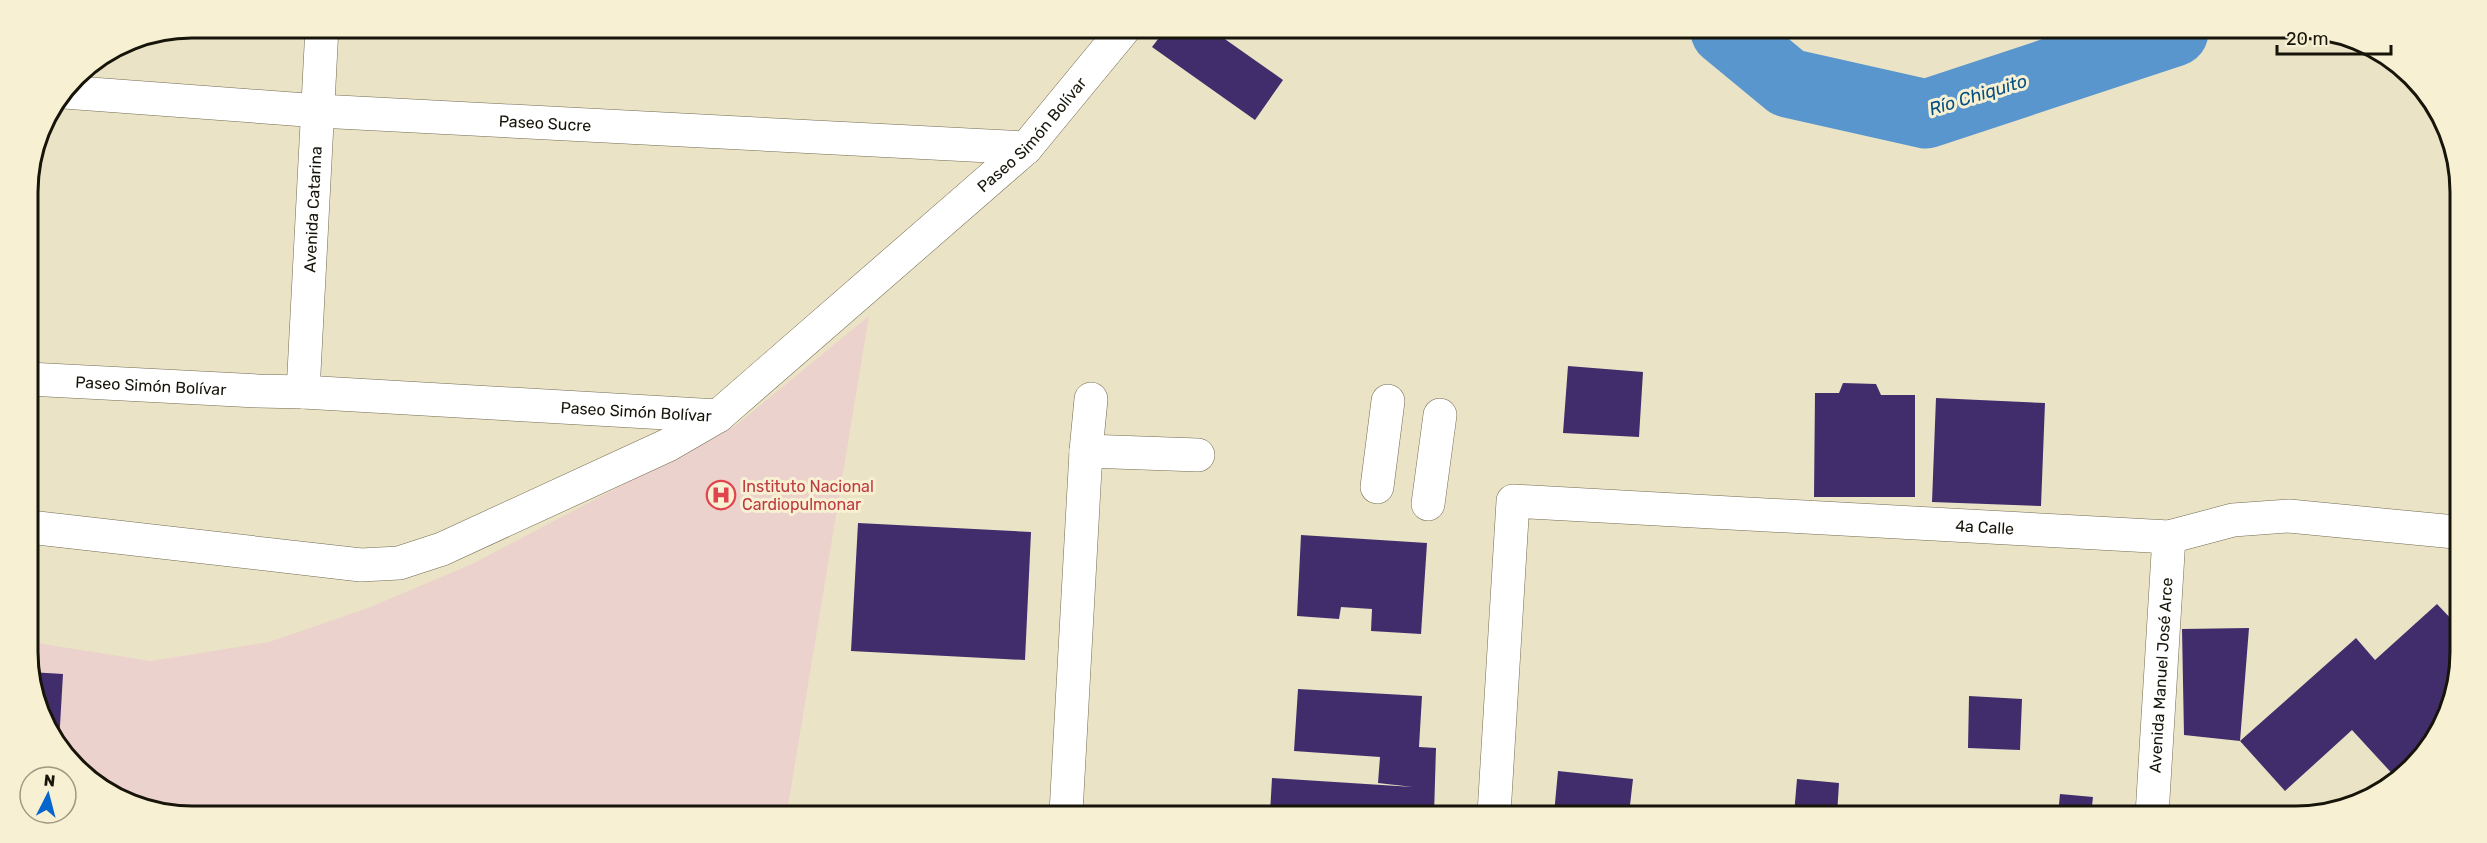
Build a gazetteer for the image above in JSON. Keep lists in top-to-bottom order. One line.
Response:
{"streets":{"street":["Paseo Sucre","Paseo Simón Bolívar","Avenida Catarina","4a Calle","Avenida Manuel José Arce"]},"crossings":[["Paseo Sucre","Paseo Simón Bolívar"],["Paseo Sucre","Avenida Catarina"],["Paseo Simón Bolívar","Avenida Catarina"],["4a Calle","Avenida Manuel José Arce"]],"water":["Río Chiquito"],"places":{"hospital":["Instituto Nacional Cardiopulmonar"]},"scale_bar":"20 m","north":"top"}
